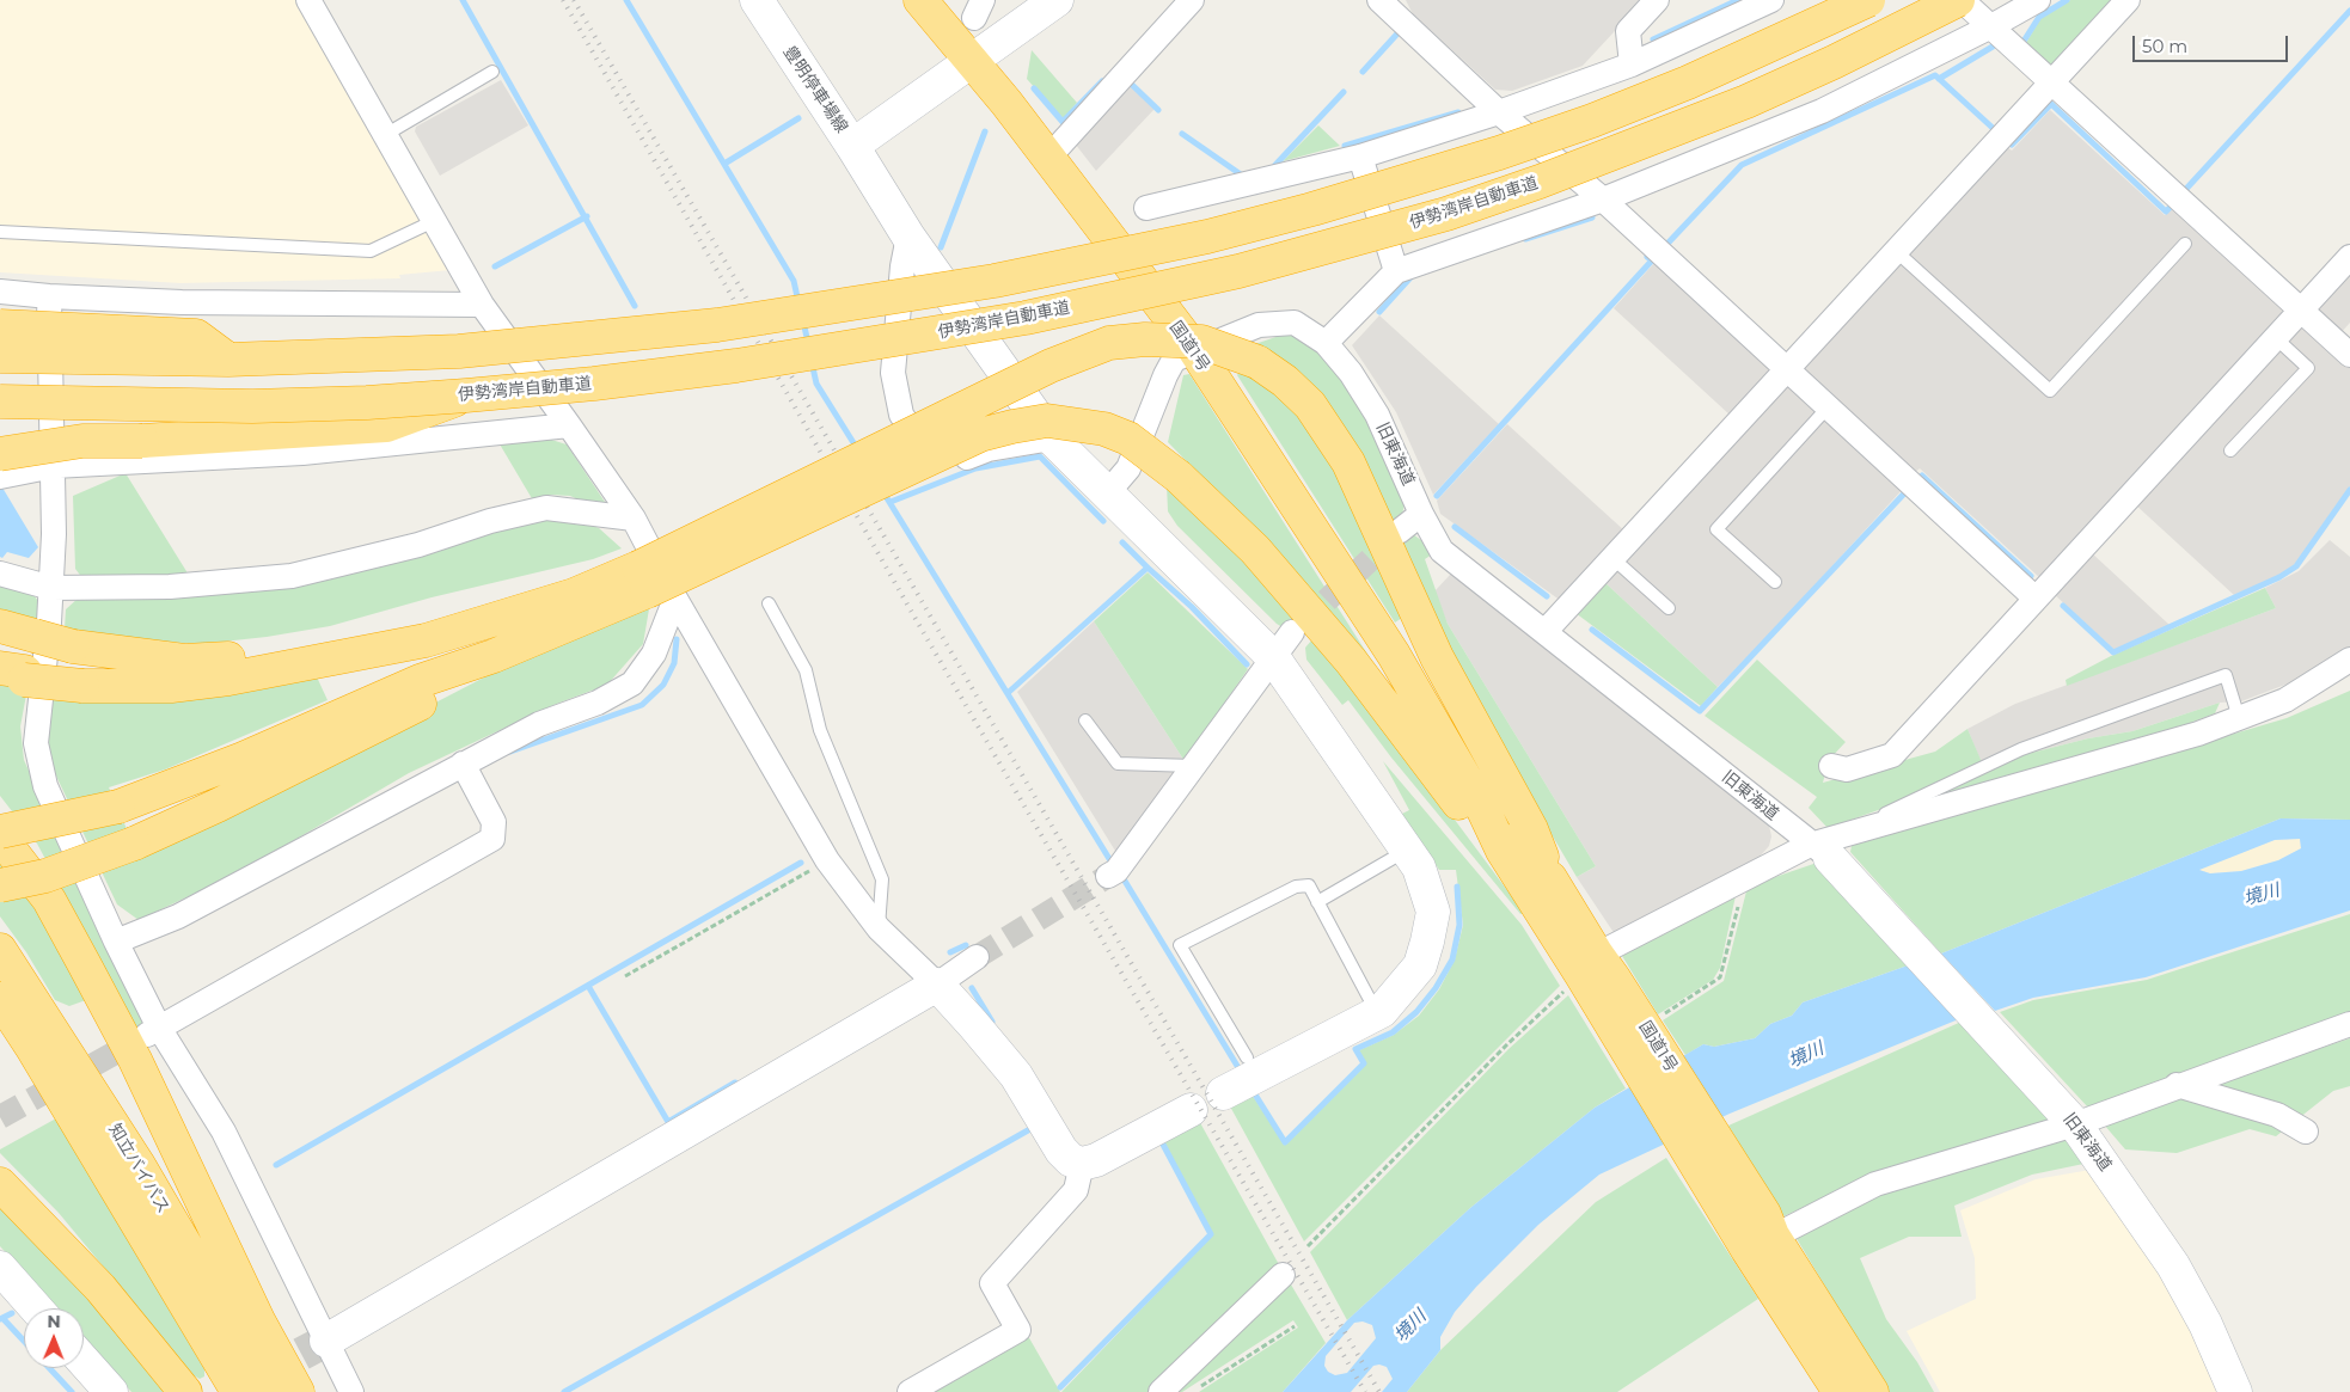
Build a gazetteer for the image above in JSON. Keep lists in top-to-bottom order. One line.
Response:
{"streets":{"highway":["伊勢湾岸自動車道","国道1号","知立バイパス"],"street":["豊明停車場線","旧東海道"]},"crossings":[["豊明停車場線","国道1号"],["国道1号","旧東海道"]],"water":["境川"],"scale_bar":"50 m","north":"top"}
